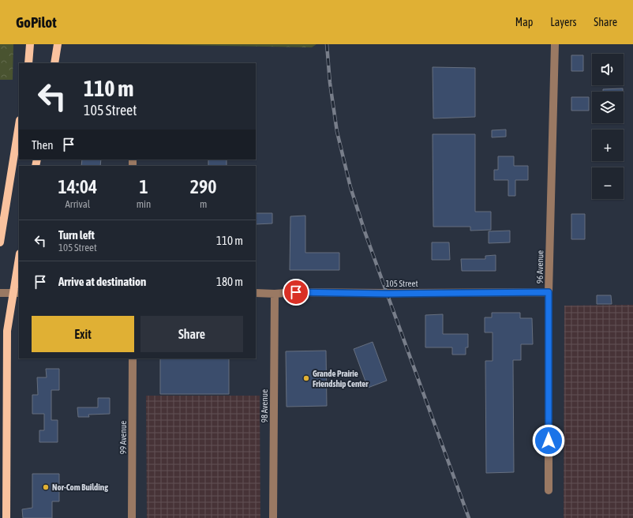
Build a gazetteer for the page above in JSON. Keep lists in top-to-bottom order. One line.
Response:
{"streets":{"street":["96 Avenue","105 Street","98 Avenue","99 Avenue"]},"crossings":[["96 Avenue","105 Street"],["105 Street","98 Avenue"]],"places":["Grande Prairie Friendship Center","Nor-Com Building"],"page":{"header":"GoPilot","nav":["Map","Layers","Share"],"map_buttons":["+","−"],"turn":["110 m","105 Street"],"then":"Then","eta":["14:04","Arrival","1","min","290","m"],"list":[{"name":"Turn left","note":"105 Street","value":"110 m"},{"name":"Arrive at destination","value":"180 m"}],"buttons":["Exit","Share"]}}
